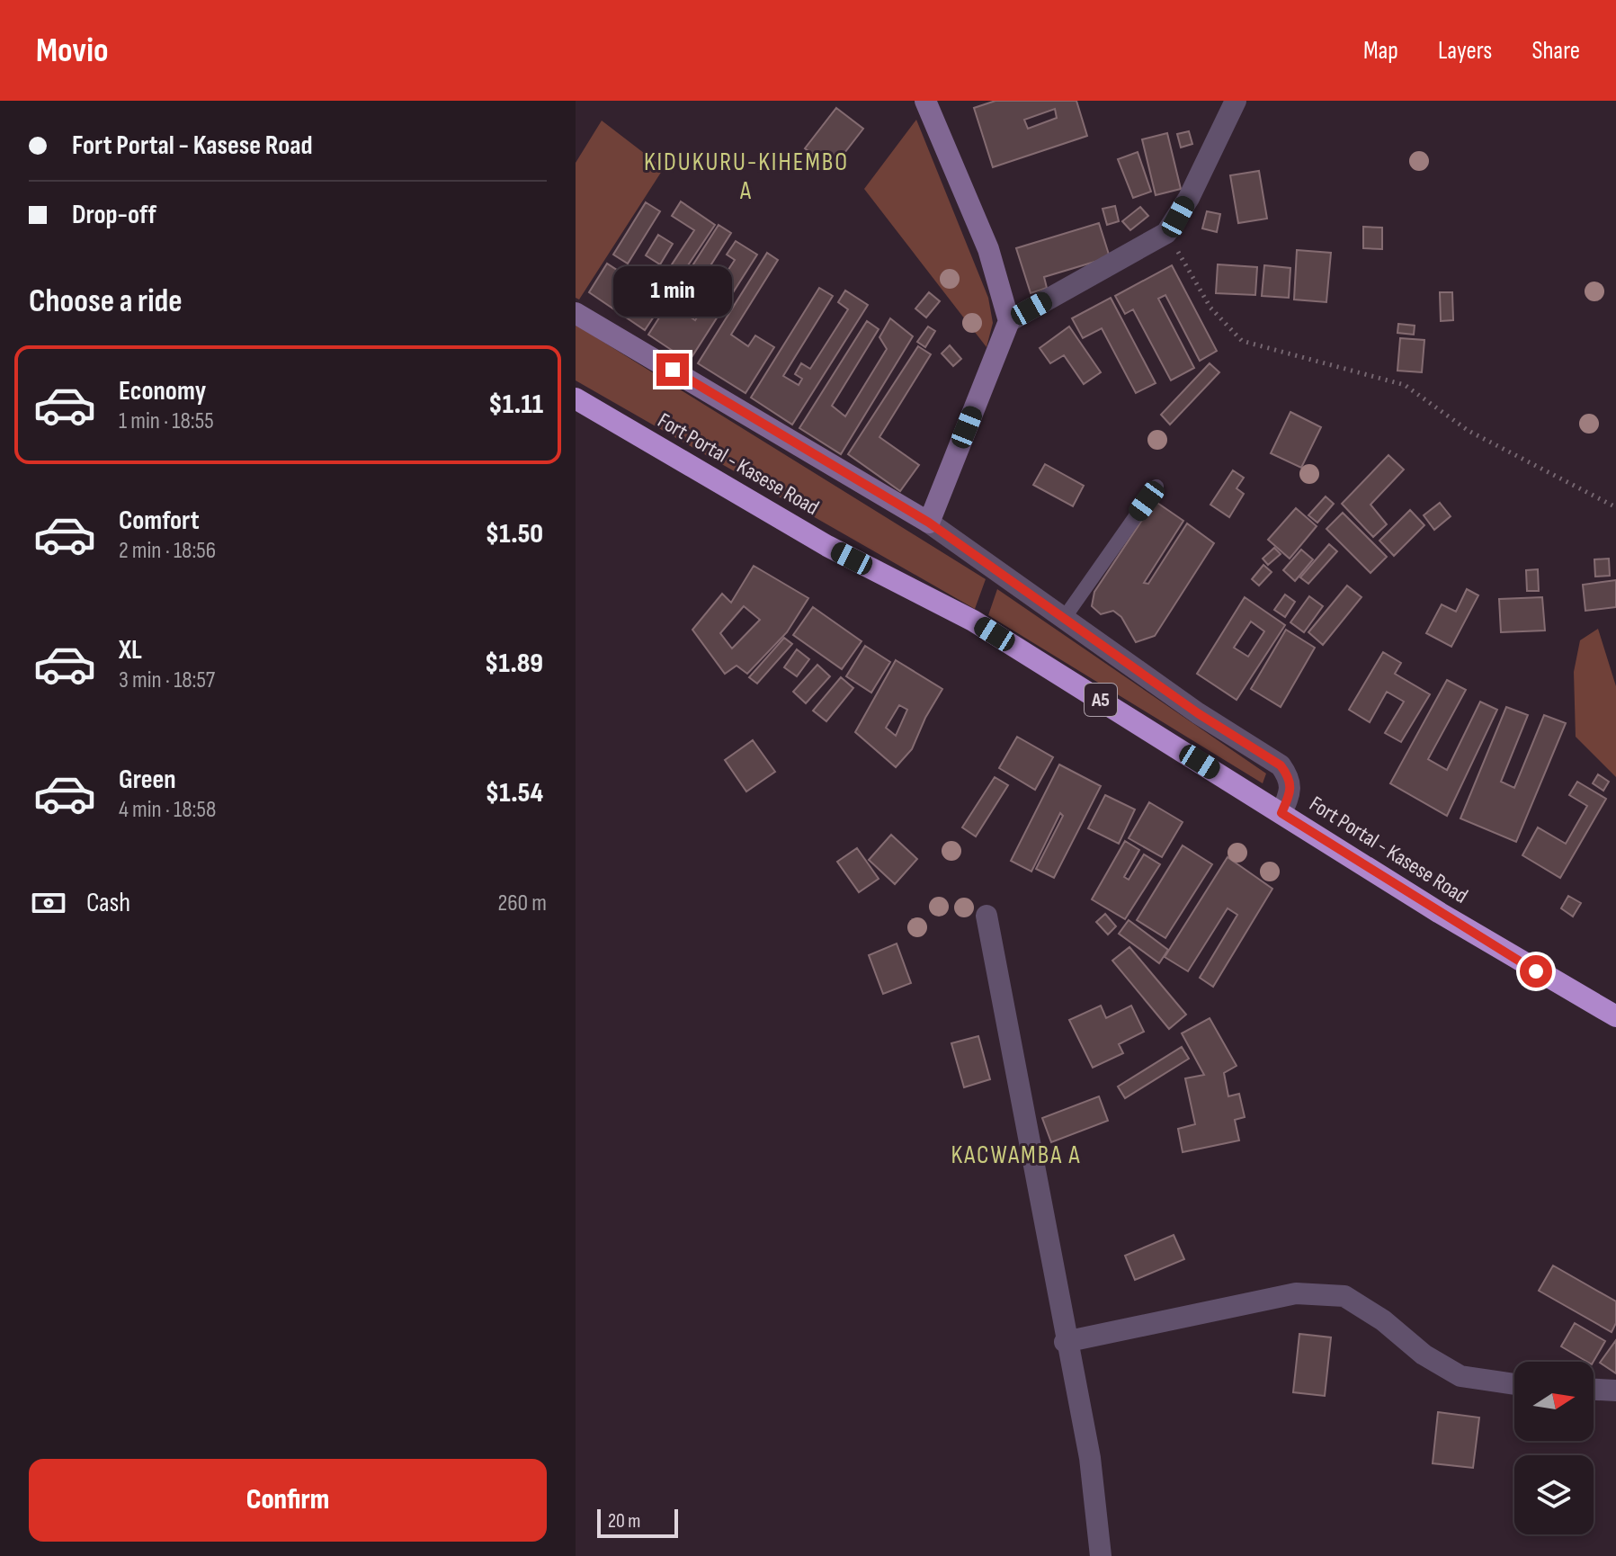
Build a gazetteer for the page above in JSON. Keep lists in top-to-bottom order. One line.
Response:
{"streets":{"highway":["Fort Portal - Kasese Road","A5"]},"districts":["KIDUKURU-KIHEMBO A","KACWAMBA A"],"scale_bar":"20 m","north":"right","page":{"header":"Movio","nav":["Map","Layers","Share"],"banner":["Fort Portal - Kasese Road","Drop-off"],"heading":"Choose a ride","bubble":"1 min","list":[{"name":"Economy","note":"1 min · 18:55","value":"$1.11"},{"name":"Comfort","note":"2 min · 18:56","value":"$1.50"},{"name":"XL","note":"3 min · 18:57","value":"$1.89"},{"name":"Green","note":"4 min · 18:58","value":"$1.54"}],"pay":["Cash","260 m"],"buttons":"Confirm","scale":"20 m"}}
